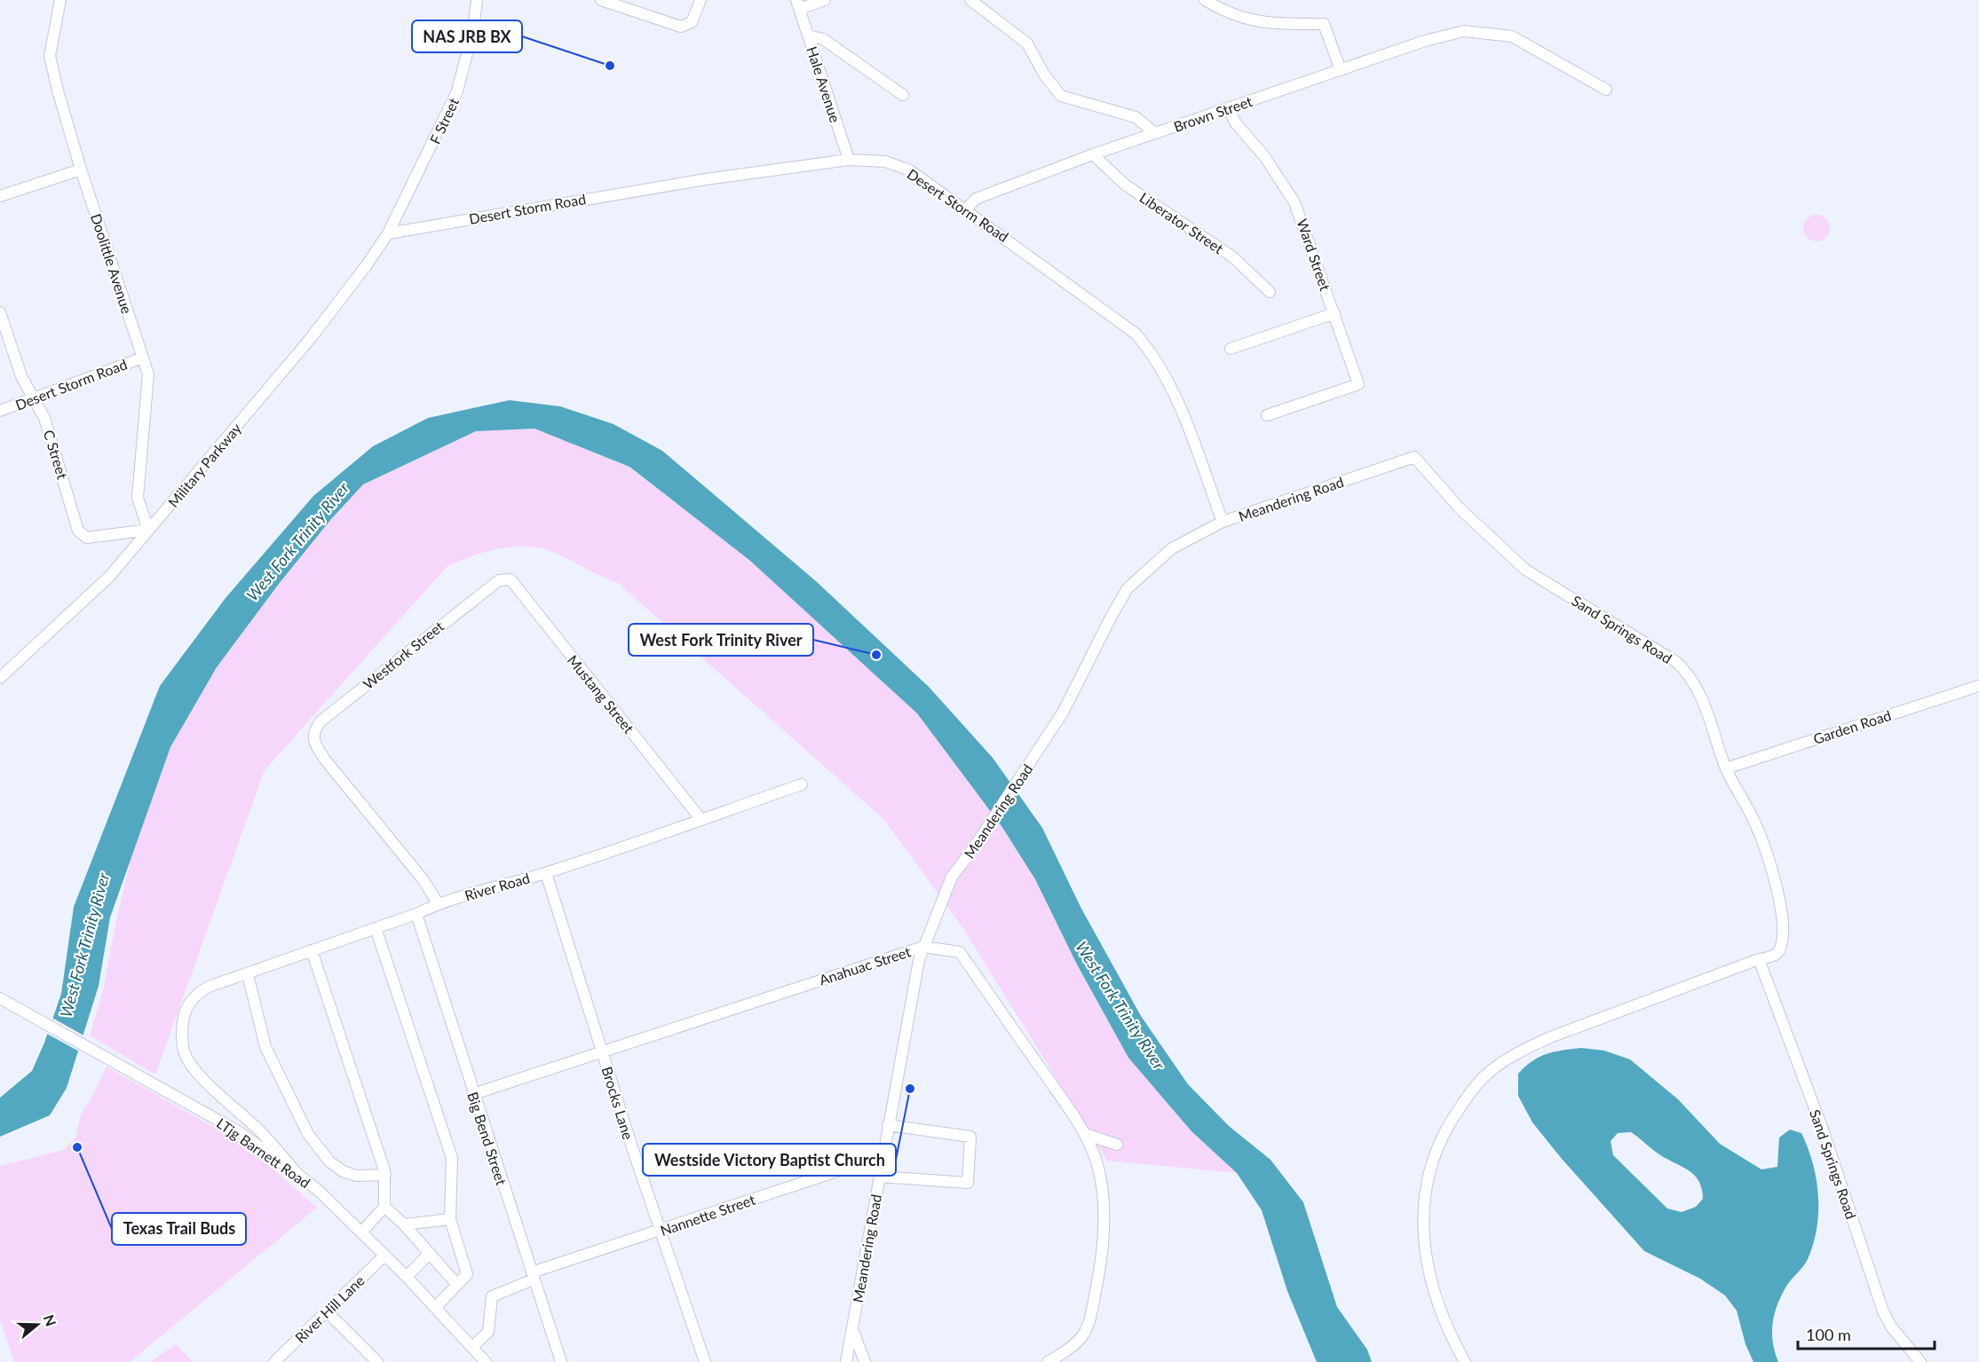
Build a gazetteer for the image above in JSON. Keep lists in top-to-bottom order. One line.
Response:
{"streets":{"street":["Hale Avenue","Brown Street","F Street","Desert Storm Road","Liberator Street","Ward Street","Doolittle Avenue","C Street","Military Parkway","Meandering Road","Sand Springs Road","Westfork Street","Mustang Street","Garden Road","River Road","Anahuac Street","Brocks Lane","Big Bend Street","LTjg Barnett Road","Nannette Street","River Hill Lane"]},"crossings":[["Hale Avenue","Desert Storm Road"],["Brown Street","Desert Storm Road"],["Brown Street","Liberator Street"],["Brown Street","Ward Street"],["F Street","Desert Storm Road"],["F Street","Military Parkway"],["Desert Storm Road","Doolittle Avenue"],["Desert Storm Road","C Street"],["Desert Storm Road","Military Parkway"],["Desert Storm Road","Meandering Road"],["Doolittle Avenue","C Street"],["Doolittle Avenue","Military Parkway"],["C Street","Military Parkway"],["Meandering Road","Sand Springs Road"],["Meandering Road","Anahuac Street"],["Meandering Road","Nannette Street"],["Sand Springs Road","Garden Road"],["Westfork Street","Mustang Street"],["Westfork Street","River Road"],["Mustang Street","River Road"],["River Road","Brocks Lane"],["River Road","Big Bend Street"],["River Road","LTjg Barnett Road"],["Anahuac Street","Brocks Lane"],["Anahuac Street","Big Bend Street"],["Brocks Lane","Nannette Street"],["Big Bend Street","Nannette Street"],["LTjg Barnett Road","Nannette Street"],["LTjg Barnett Road","River Hill Lane"]],"water":["West Fork Trinity River"],"places":["NAS JRB BX","West Fork Trinity River","Westside Victory Baptist Church","Texas Trail Buds"],"scale_bar":"100 m","north":"right"}
